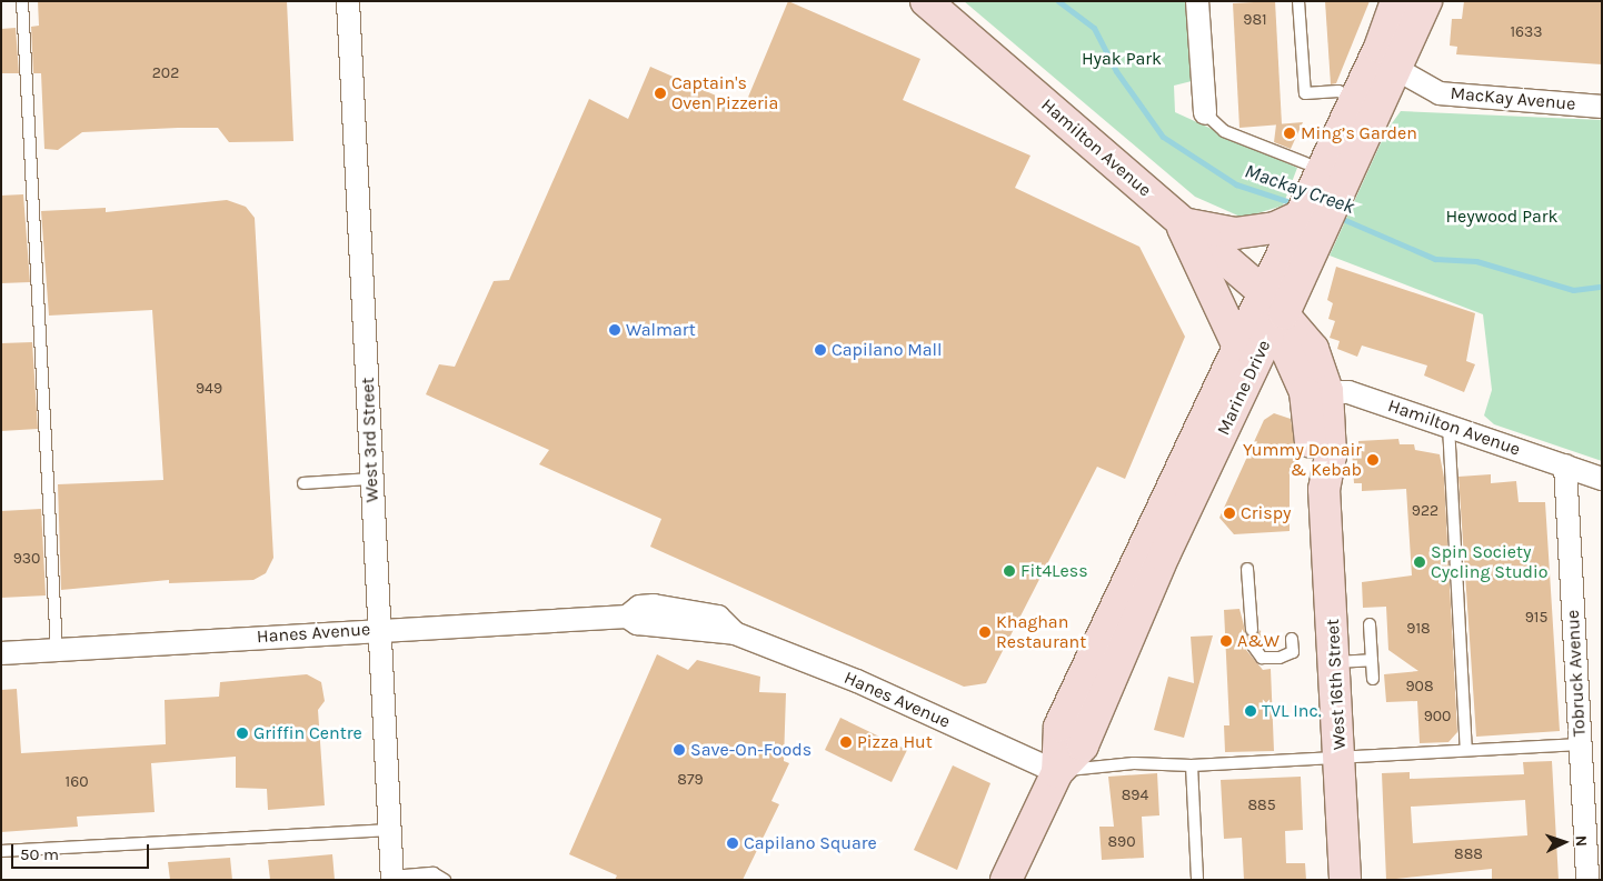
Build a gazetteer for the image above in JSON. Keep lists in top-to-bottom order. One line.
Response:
{"streets":{"main road":["Hamilton Avenue","Marine Drive","West 16th Street"],"street":["MacKay Avenue","West 3rd Street","Hanes Avenue","Tobruck Avenue"]},"crossings":[["MacKay Avenue","Marine Drive"],["Hamilton Avenue","Marine Drive"],["Hamilton Avenue","Tobruck Avenue"],["Hamilton Avenue","West 16th Street"],["Marine Drive","Hanes Avenue"],["Marine Drive","West 16th Street"],["West 3rd Street","Hanes Avenue"]],"water":["Mackay Creek"],"parks":["Hyak Park","Heywood Park"],"places":["Captain's Oven Pizzeria","Ming’s Garden","Walmart","Capilano Mall","Yummy Donair & Kebab","Crispy","Spin Society Cycling Studio","Fit4Less","Khaghan Restaurant","A&W","TVL Inc.","Griffin Centre","Pizza Hut","Save-On-Foods","Capilano Square"],"house_numbers":["981","1633","202","949","922","930","915","918","908","900","879","160","894","885","890","888"],"scale_bar":"50 m","north":"right"}
